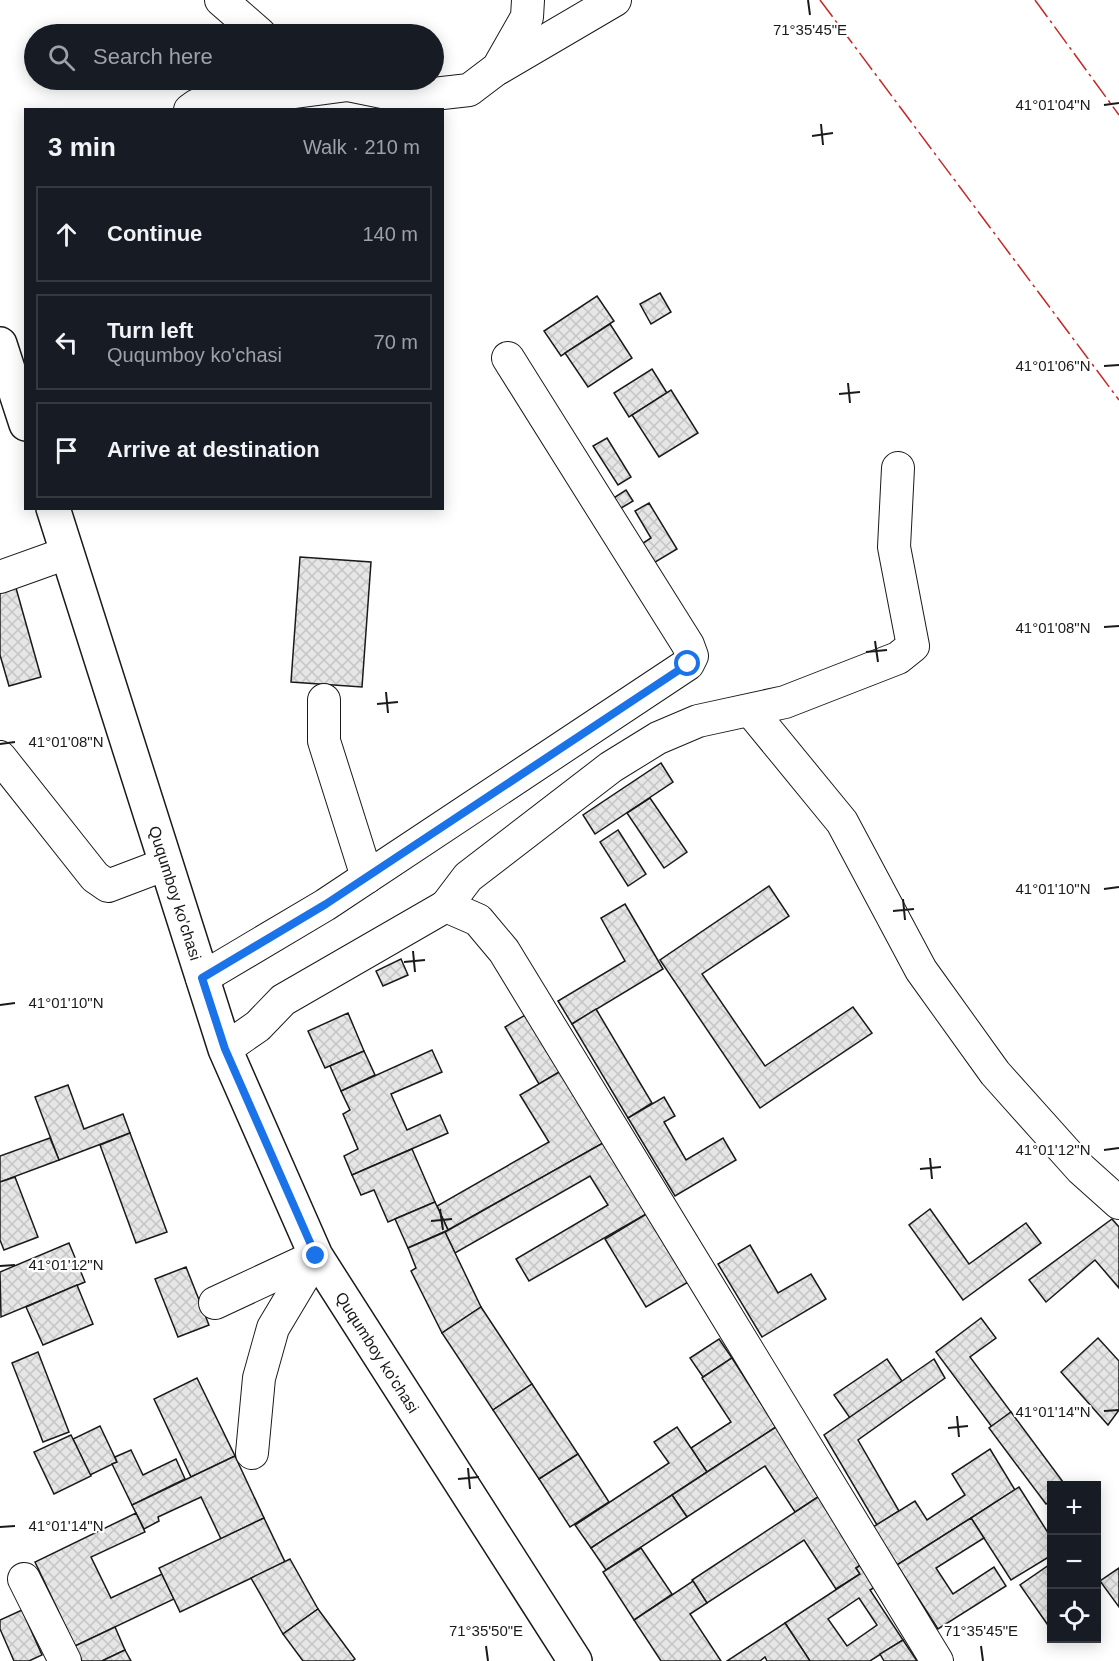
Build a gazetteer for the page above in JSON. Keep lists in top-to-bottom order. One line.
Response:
{"streets":{"main road":["Ququmboy ko'chasi"]},"page":{"search":"Search here","heading":["3 min","Walk · 210 m"],"list":[["Continue","140 m"],["Turn left","Ququmboy ko'chasi","70 m"],"Arrive at destination"],"map_buttons":["+","−"]},"coordinates":["71°35'45\"E","41°01'04\"N","41°01'06\"N","41°01'08\"N","41°01'10\"N","41°01'12\"N","41°01'14\"N","71°35'50\"E"]}
